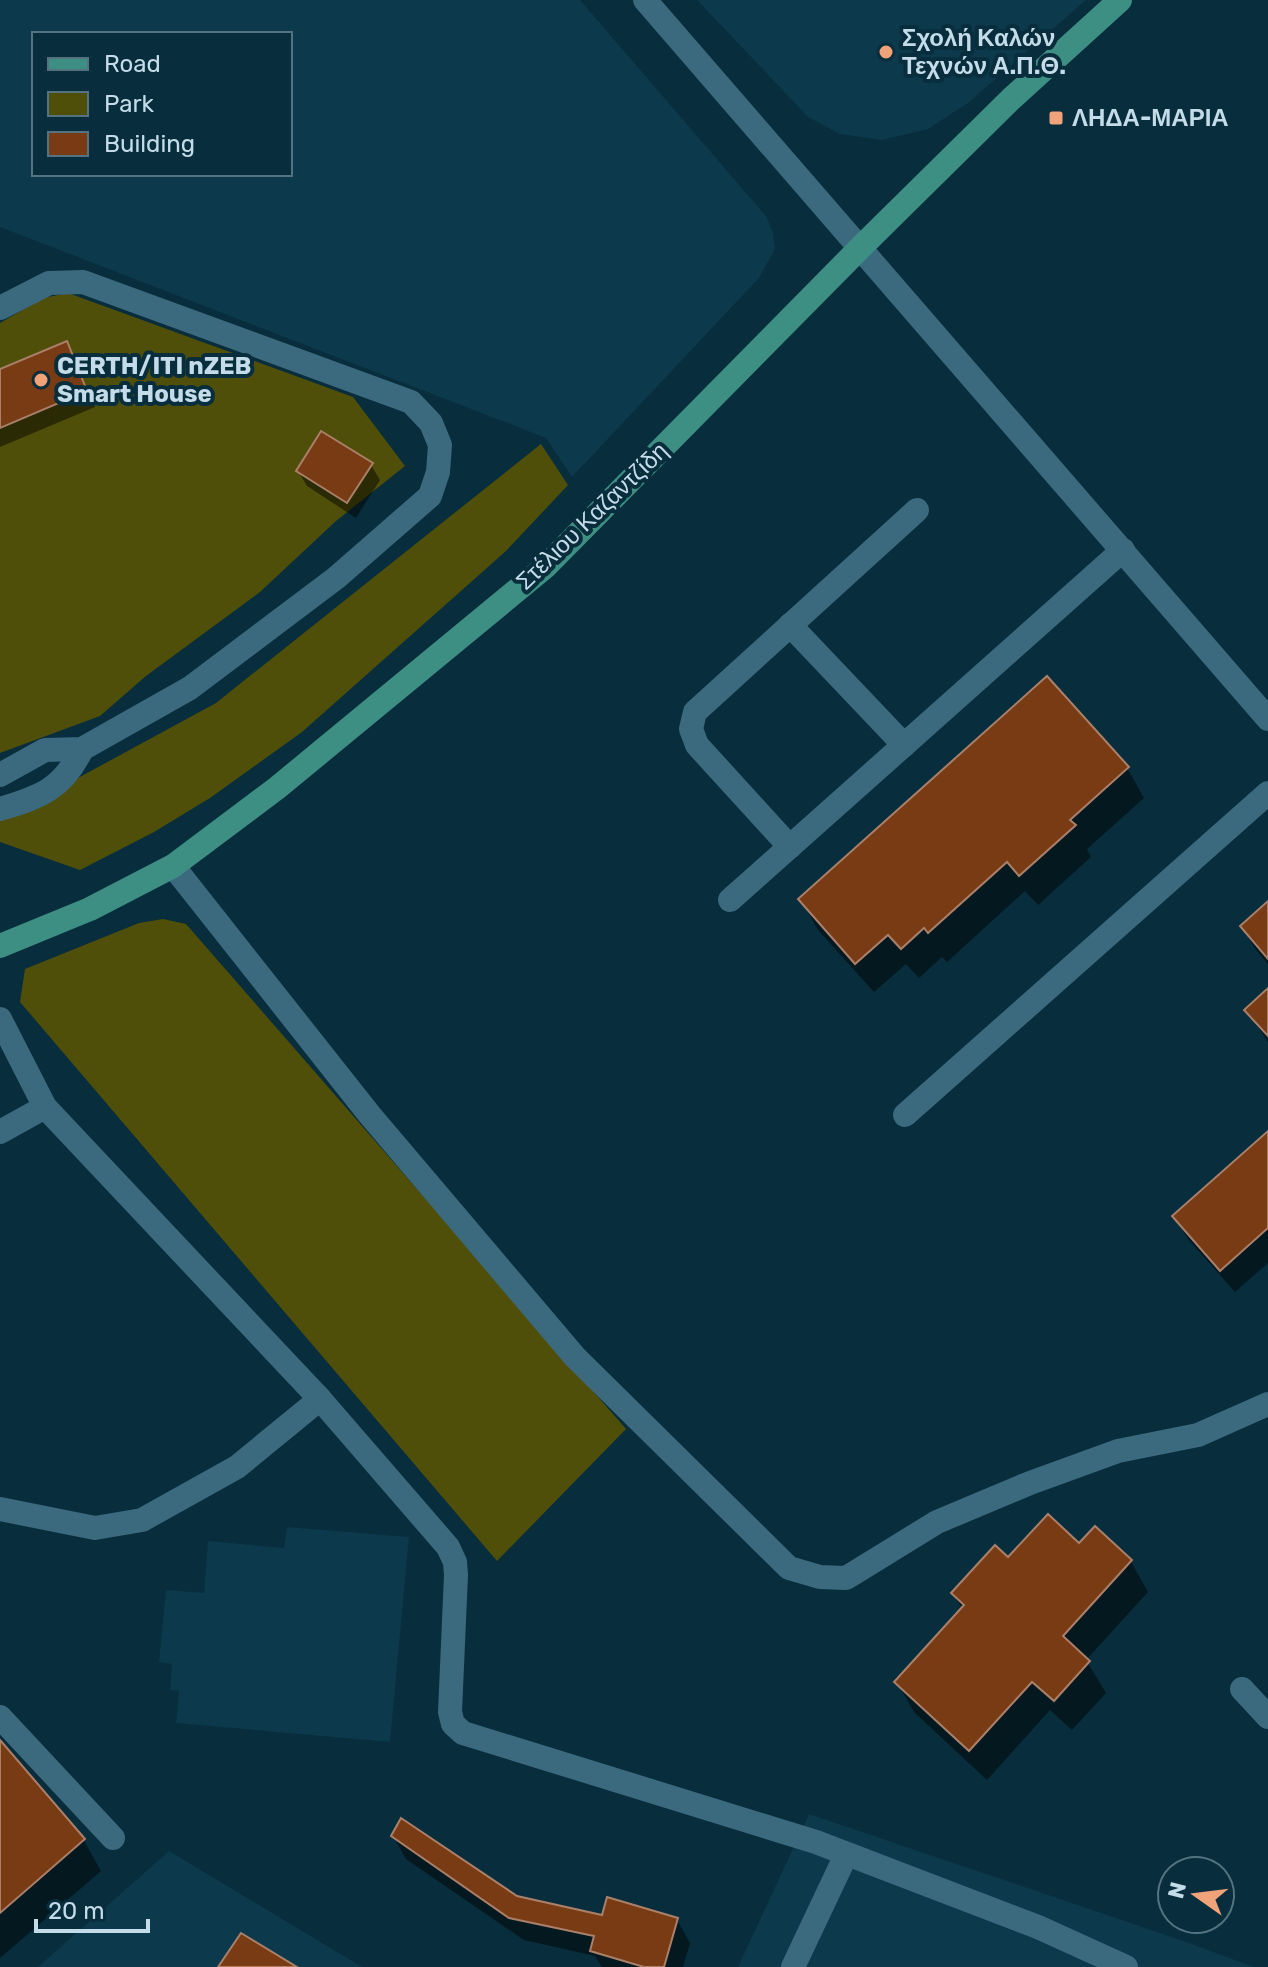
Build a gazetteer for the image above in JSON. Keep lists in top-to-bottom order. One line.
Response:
{"streets":{"main road":["Στέλιου Καζαντζίδη"]},"places":{"other":["Σχολή Καλών Τεχνών Α.Π.Θ.","CERTH/ITI nZEB Smart House"],"transit":["ΛΗΔΑ-ΜΑΡΙΑ"]},"legend":["Road","Park","Building"],"scale_bar":"20 m","north":"left"}
